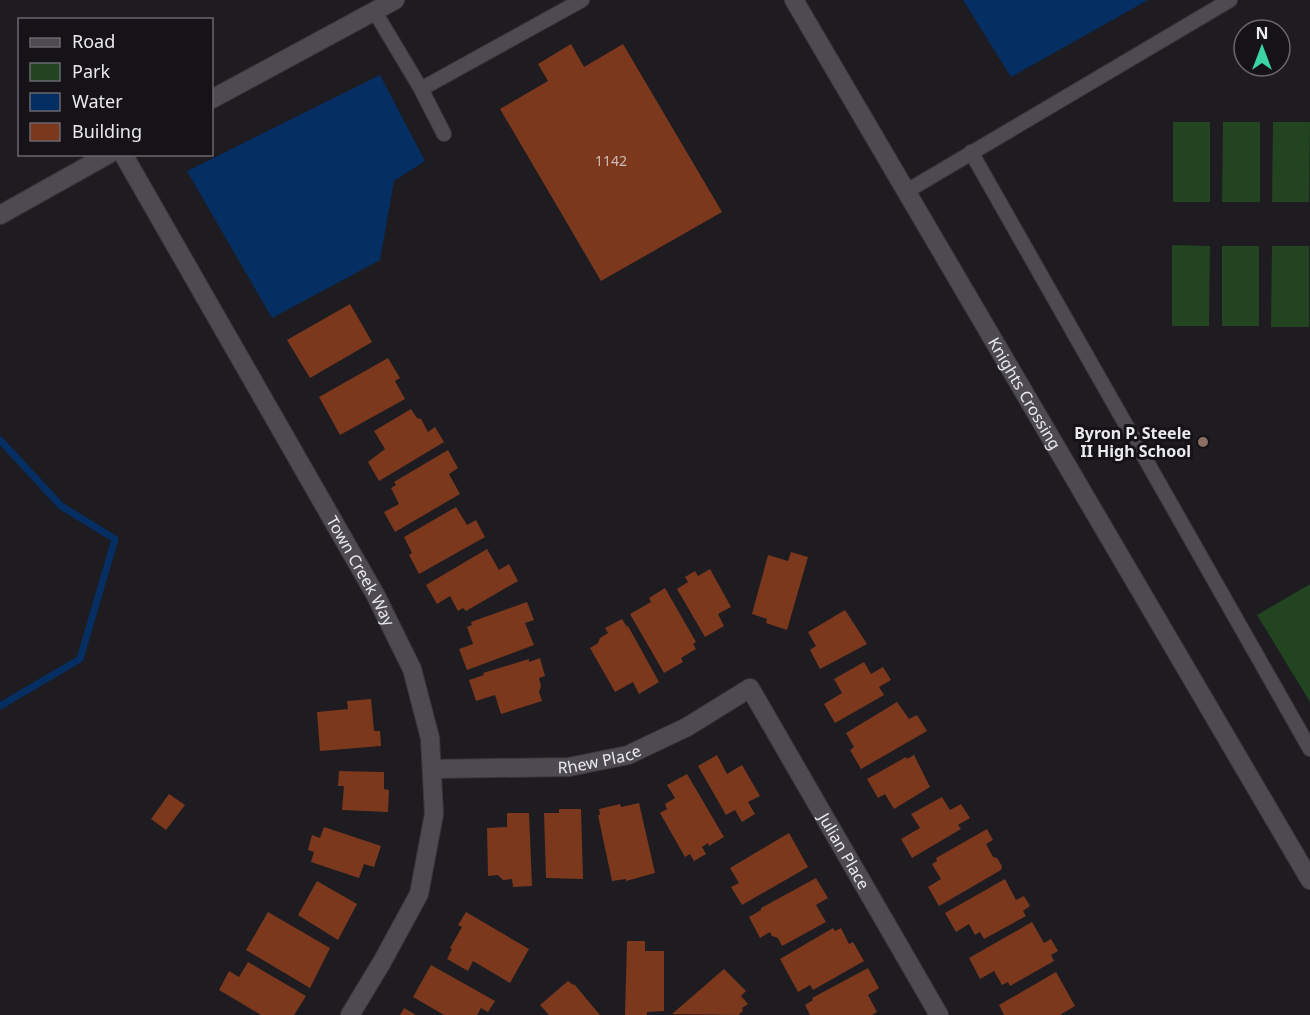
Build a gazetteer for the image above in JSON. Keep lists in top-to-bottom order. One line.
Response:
{"streets":{"street":["Knights Crossing","Town Creek Way","Rhew Place","Julian Place"]},"crossings":[["Town Creek Way","Rhew Place"],["Rhew Place","Julian Place"]],"places":["Byron P. Steele II High School"],"house_numbers":["1142"],"legend":["Road","Park","Water","Building"],"north":"top"}
